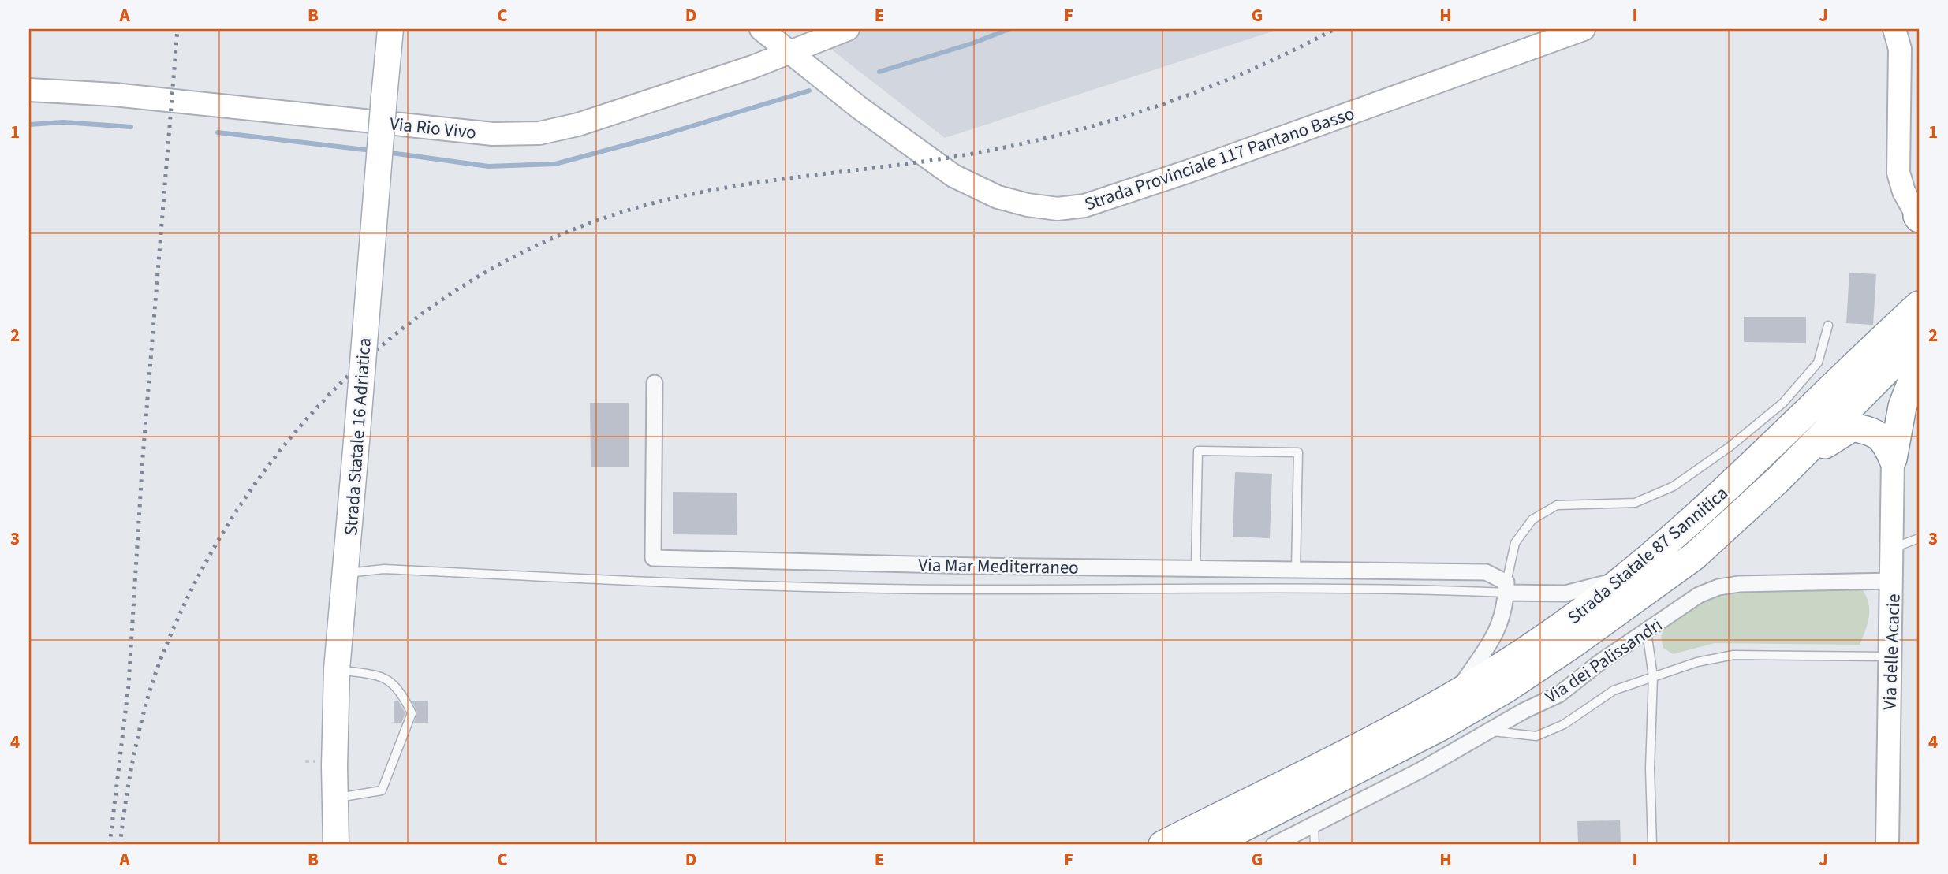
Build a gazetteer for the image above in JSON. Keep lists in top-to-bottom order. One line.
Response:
{"streets":{"highway":["Strada Statale 87 Sannitica"],"main road":["Strada Statale 16 Adriatica"],"street":["Via Rio Vivo","Strada Provinciale 117 Pantano Basso","Via Mar Mediterraneo","Via delle Acacie","Via dei Palissandri"]},"crossings":[["Via Rio Vivo","Strada Provinciale 117 Pantano Basso"],["Via delle Acacie","Via dei Palissandri"]],"grid":{"columns":["A","B","C","D","E","F","G","H","I","J"],"rows":["1","2","3","4"]}}
